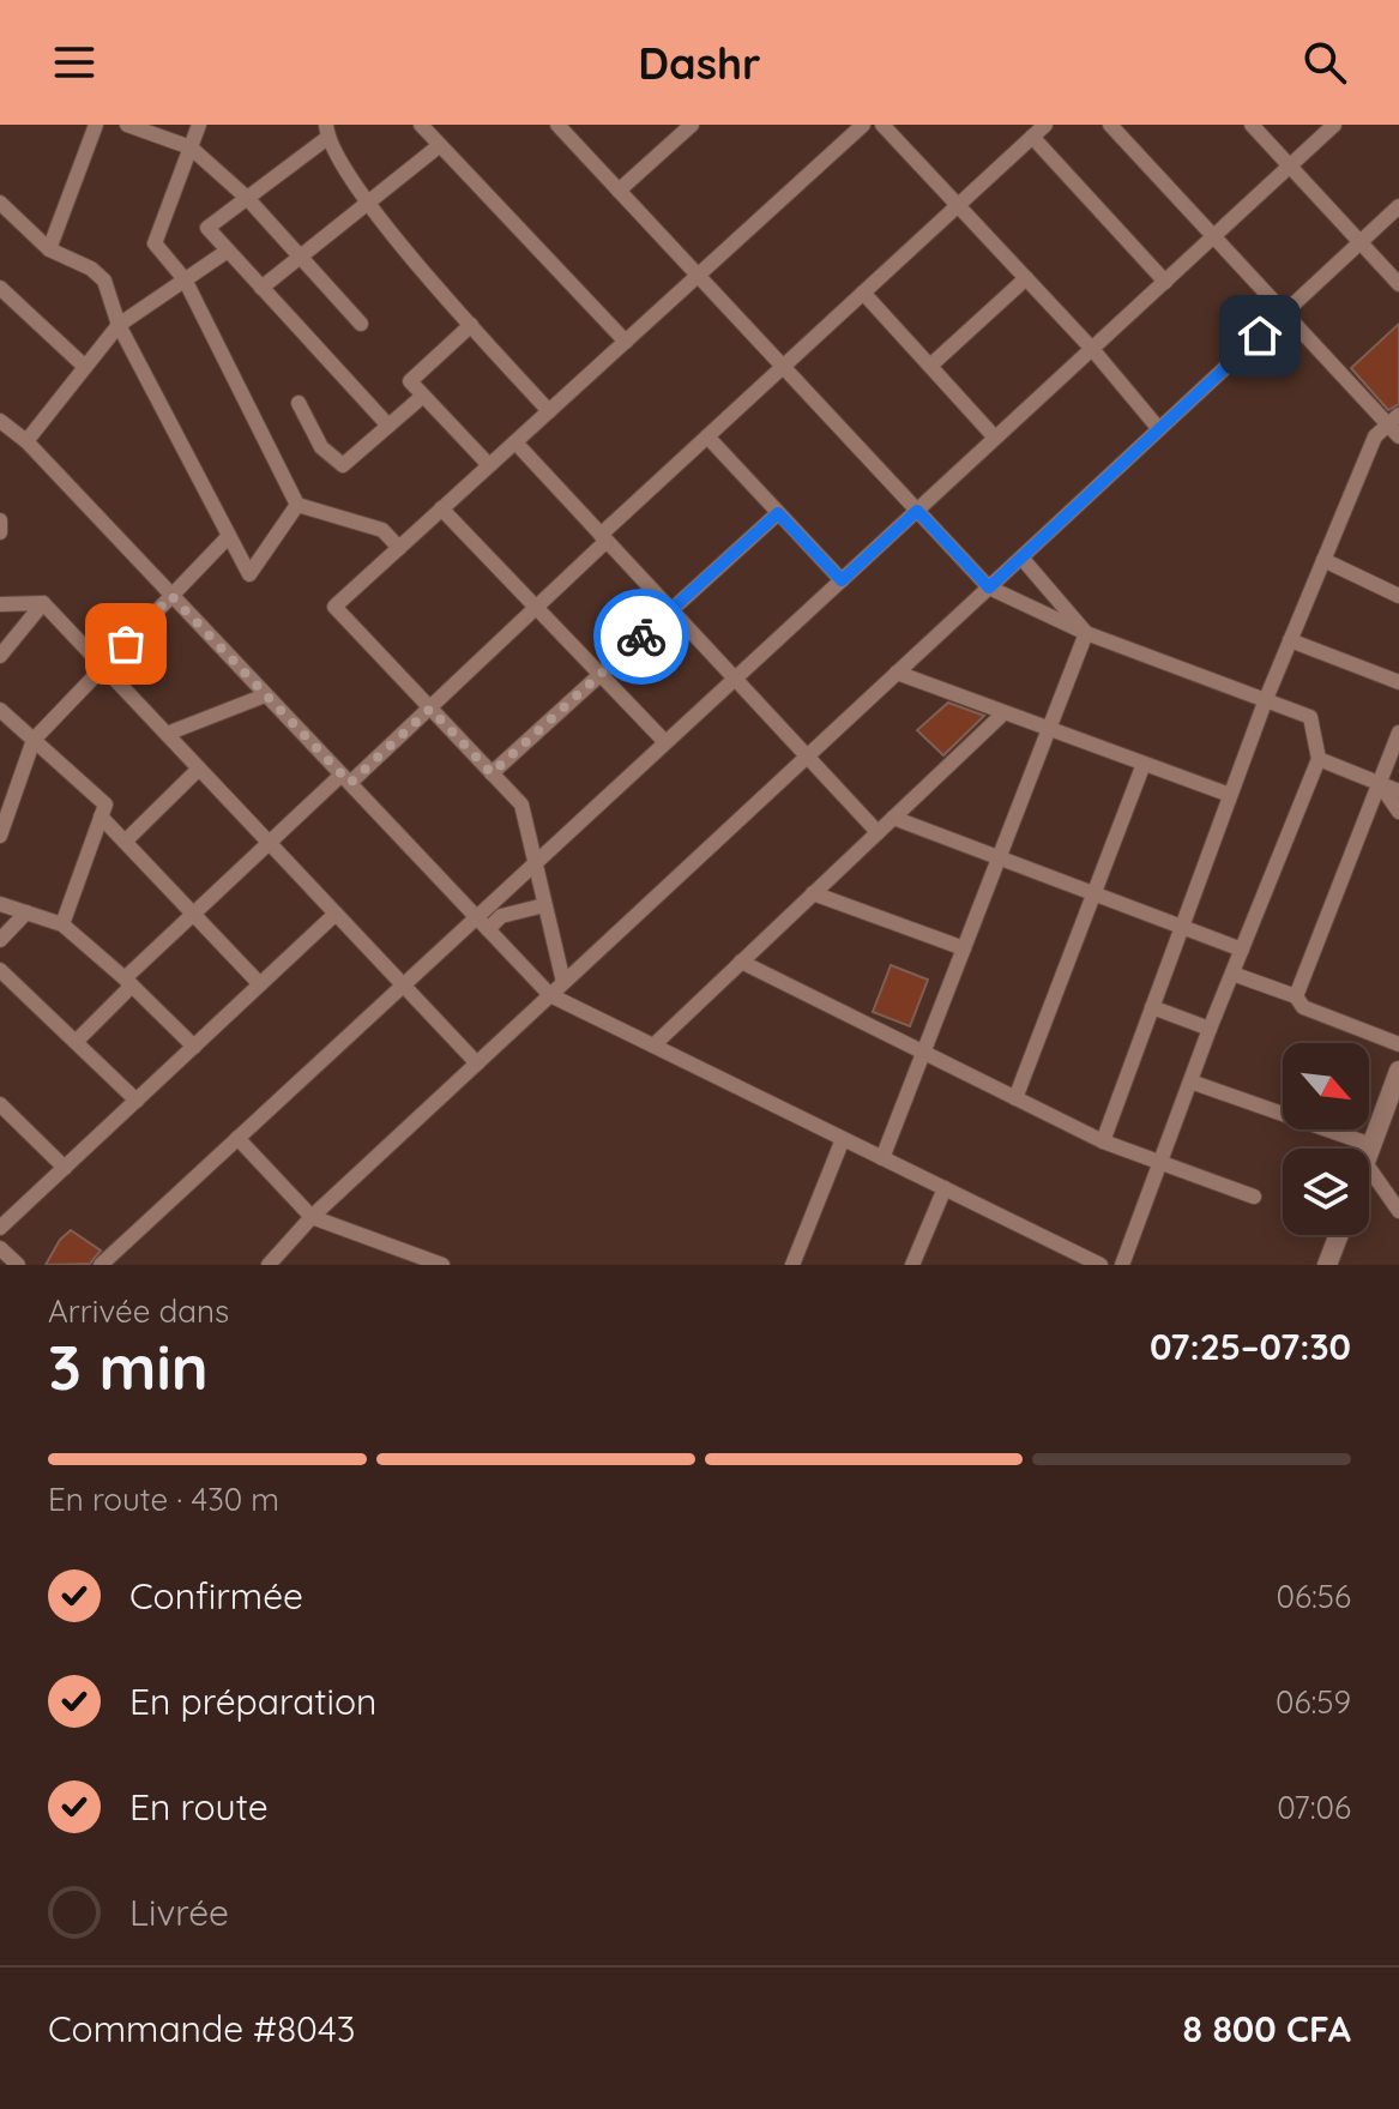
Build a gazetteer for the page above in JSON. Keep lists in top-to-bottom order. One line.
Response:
{"north":"bottom right","page":{"header":"Dashr","heading":["3 min","Arrivée dans","07:25–07:30"],"panel":["Commande #8043","8 800 CFA"],"bar":"En route · 430 m","list":[["Confirmée","06:56"],["En préparation","06:59"],["En route","07:06"],"Livrée"]}}
